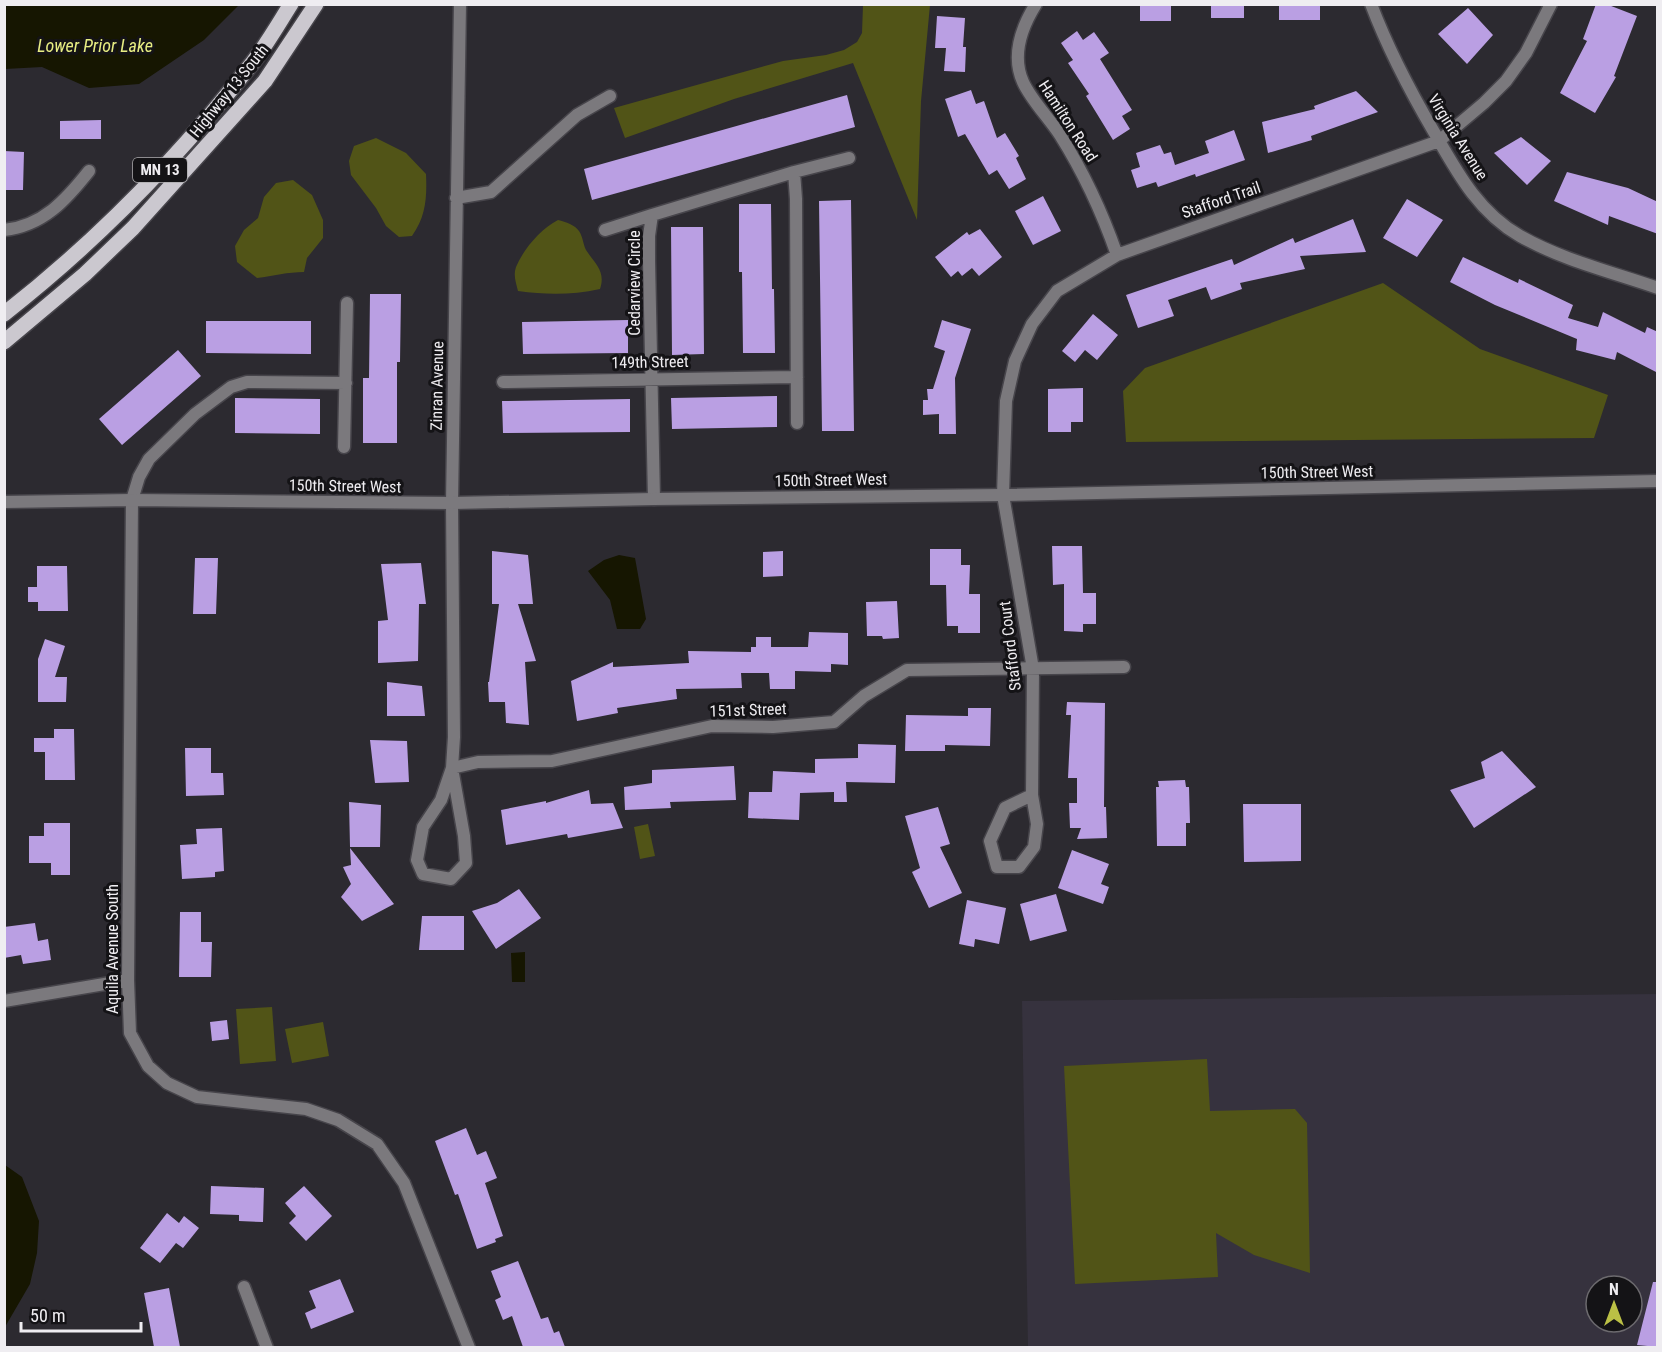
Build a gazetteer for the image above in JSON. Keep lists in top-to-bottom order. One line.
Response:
{"streets":{"main road":["Highway 13 South","MN 13"],"street":["Hamilton Road","Virginia Avenue","Stafford Trail","Cedarview Circle","149th Street","Zinran Avenue","150th Street West","Stafford Court","151st Street","Aquila Avenue South"]},"crossings":[["Hamilton Road","Stafford Trail"],["Virginia Avenue","Stafford Trail"],["Stafford Trail","150th Street West"],["Stafford Trail","Stafford Court"],["Cedarview Circle","149th Street"],["Cedarview Circle","150th Street West"],["Zinran Avenue","150th Street West"],["Zinran Avenue","151st Street"],["150th Street West","Stafford Court"],["150th Street West","Aquila Avenue South"],["Stafford Court","151st Street"]],"water":["Lower Prior Lake"],"scale_bar":"50 m","north":"top"}
